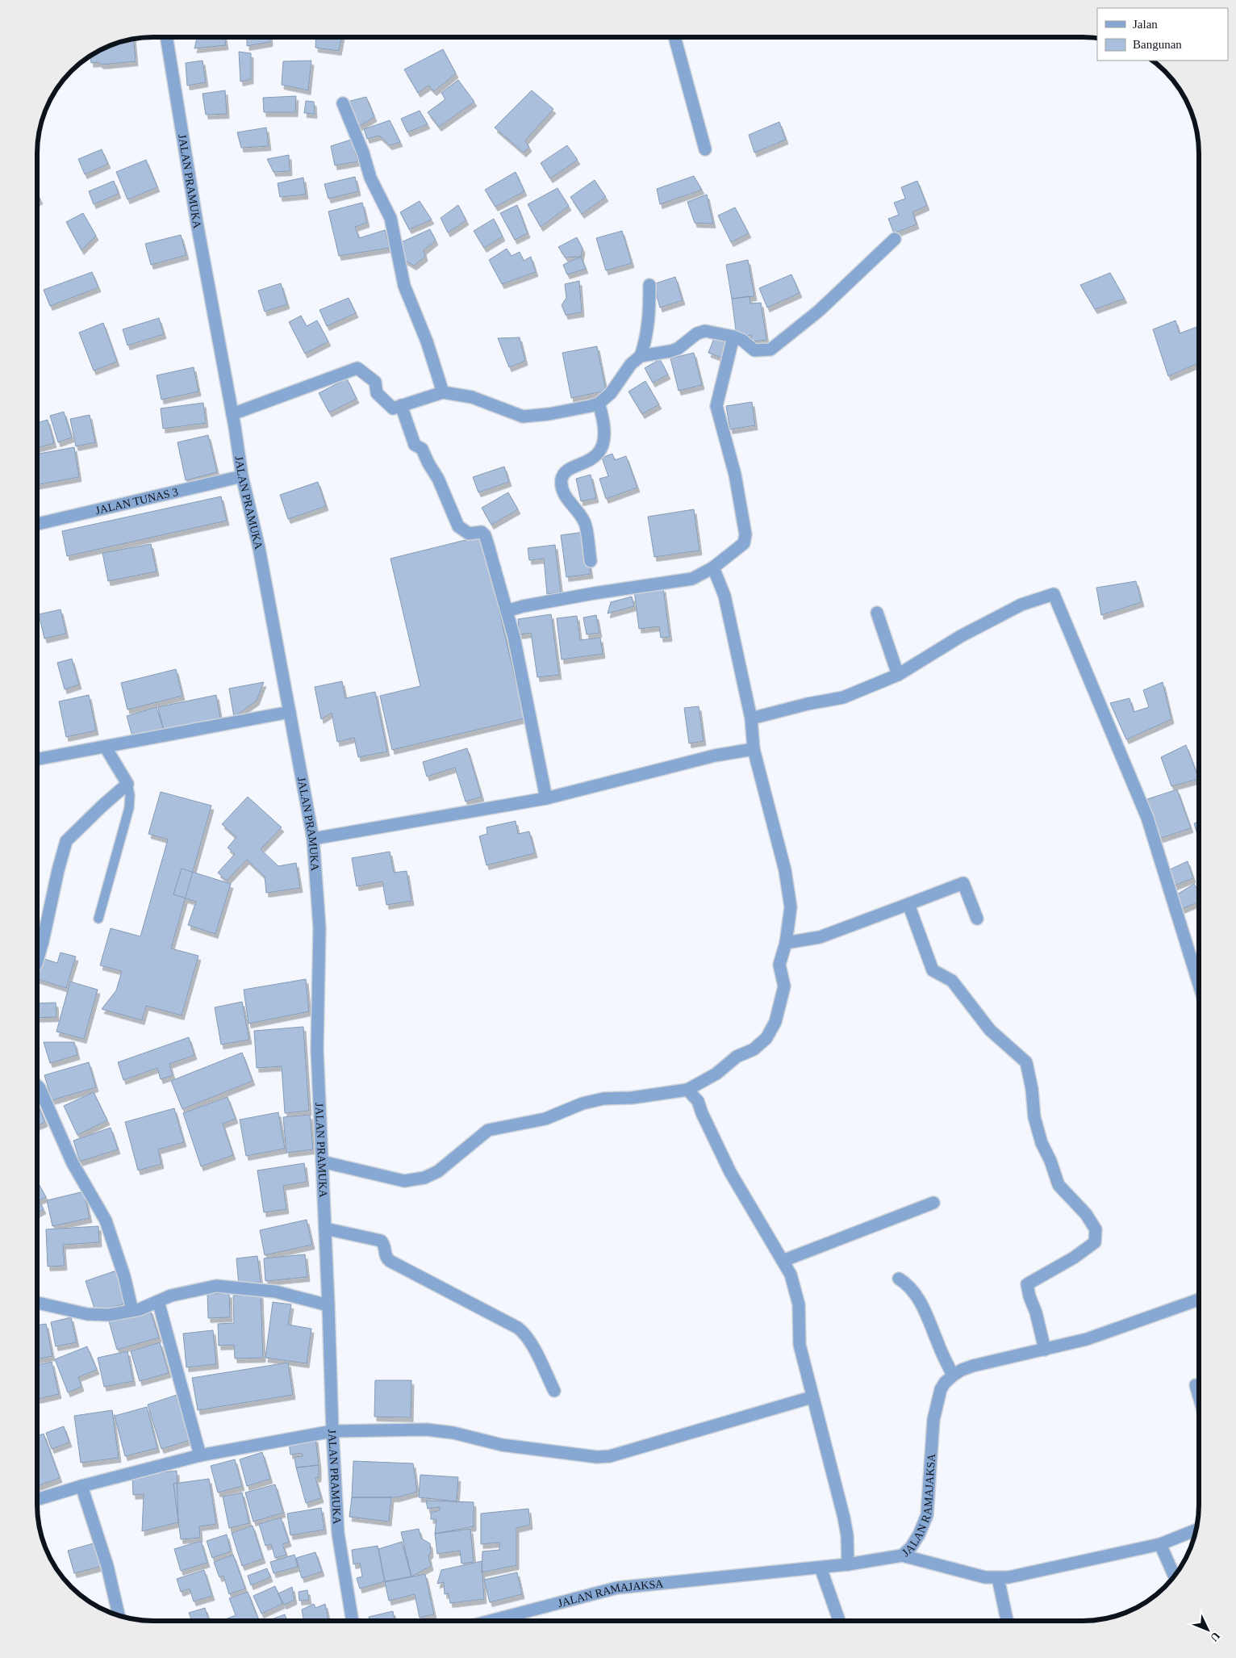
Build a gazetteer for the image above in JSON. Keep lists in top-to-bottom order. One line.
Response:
{"streets":{"street":["JALAN PRAMUKA","JALAN TUNAS 3","JALAN RAMAJAKSA"]},"crossings":[["JALAN PRAMUKA","JALAN TUNAS 3"]],"legend":["Jalan","Bangunan"],"north":"bottom right"}
